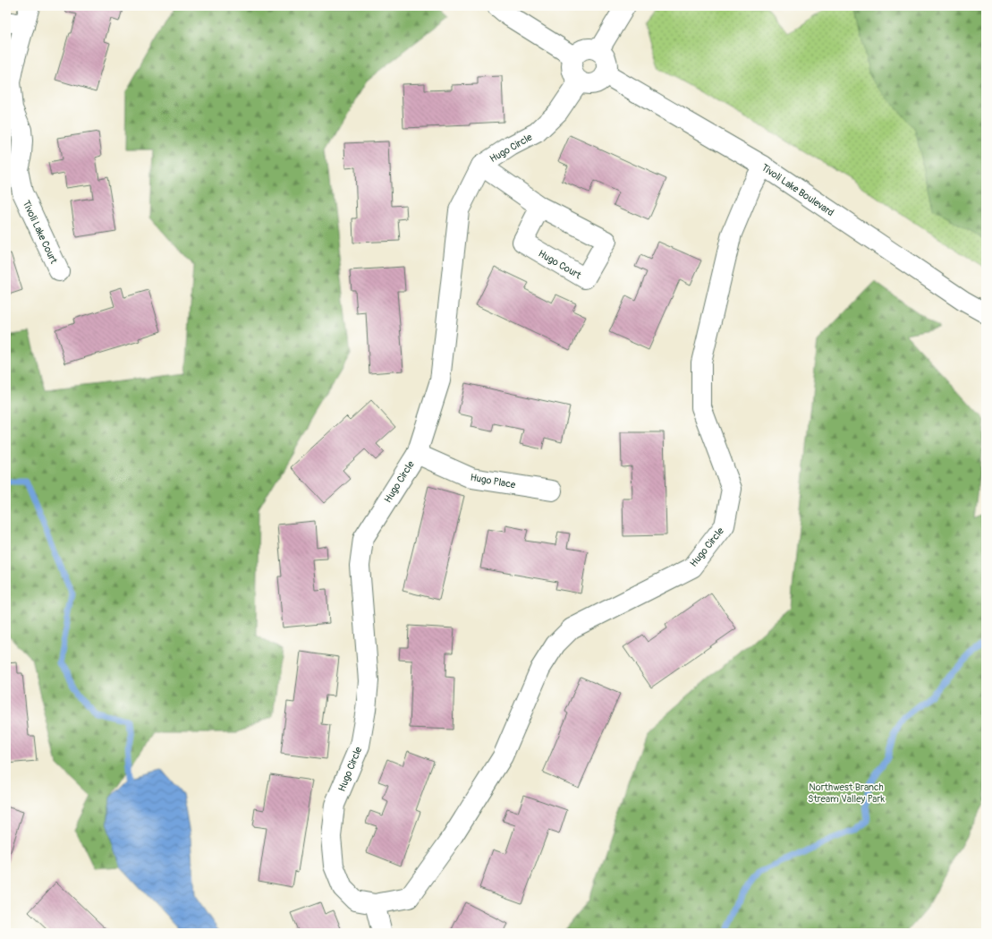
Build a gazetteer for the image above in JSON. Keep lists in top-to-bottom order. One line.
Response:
{"streets":{"street":["Hugo Circle","Tivoli Lake Boulevard","Tivoli Lake Court","Hugo Place"]},"crossings":[["Hugo Circle","Tivoli Lake Boulevard"],["Hugo Circle","Hugo Place"]],"parks":["Northwest Branch Stream Valley Park"]}
